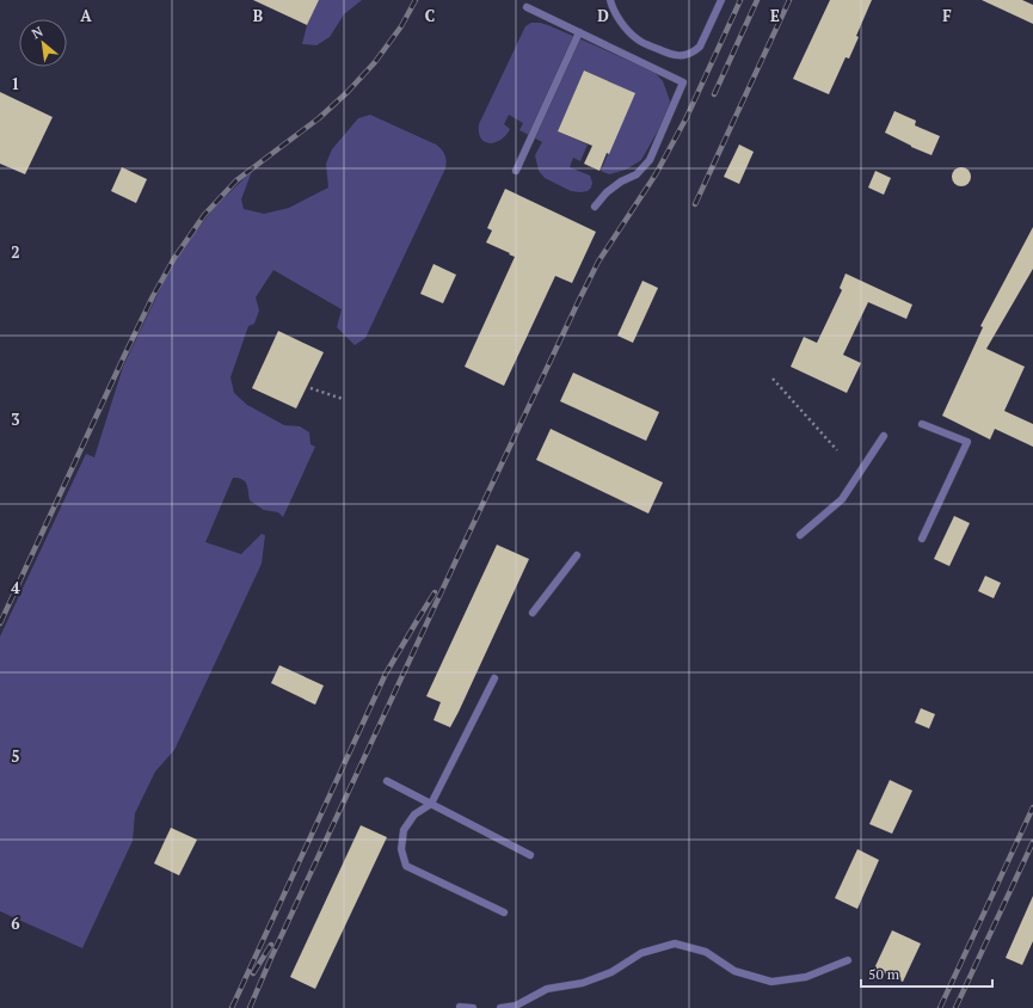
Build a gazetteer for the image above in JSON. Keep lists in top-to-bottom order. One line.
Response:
{"scale_bar":"50 m","north":"top left","grid":{"columns":["A","B","C","D","E","F"],"rows":["1","2","3","4","5","6"]}}
